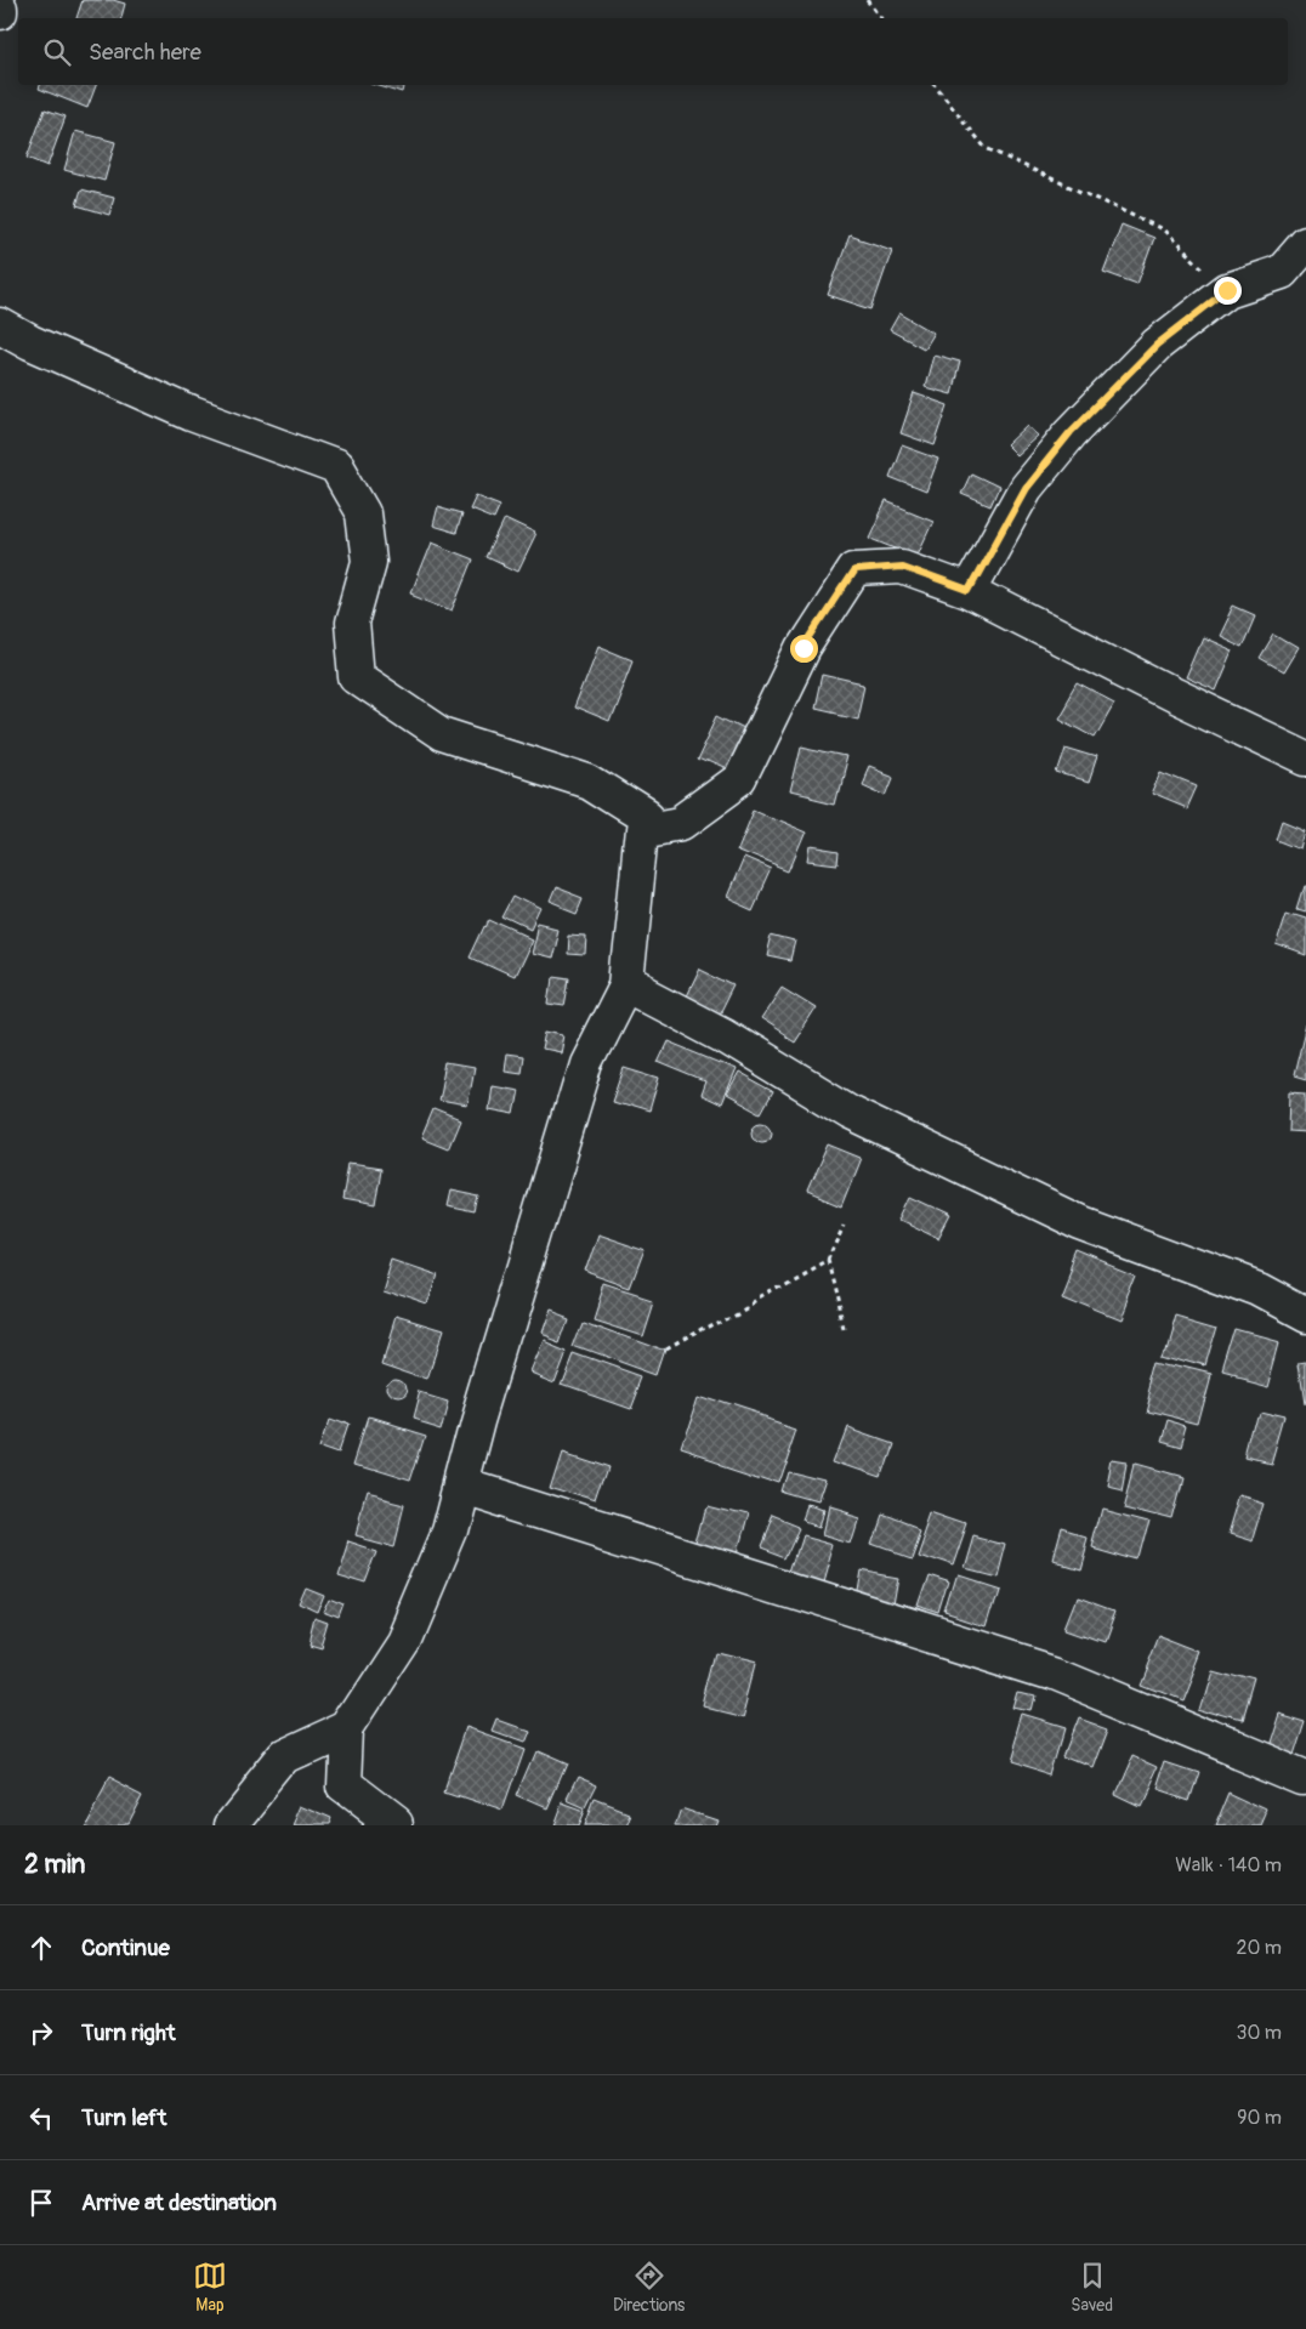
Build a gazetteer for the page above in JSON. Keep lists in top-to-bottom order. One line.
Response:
{"page":{"search":"Search here","heading":["2 min","Walk · 140 m"],"list":[["Continue","20 m"],["Turn right","30 m"],["Turn left","90 m"],"Arrive at destination"],"nav":["Map","Directions","Saved"]}}
